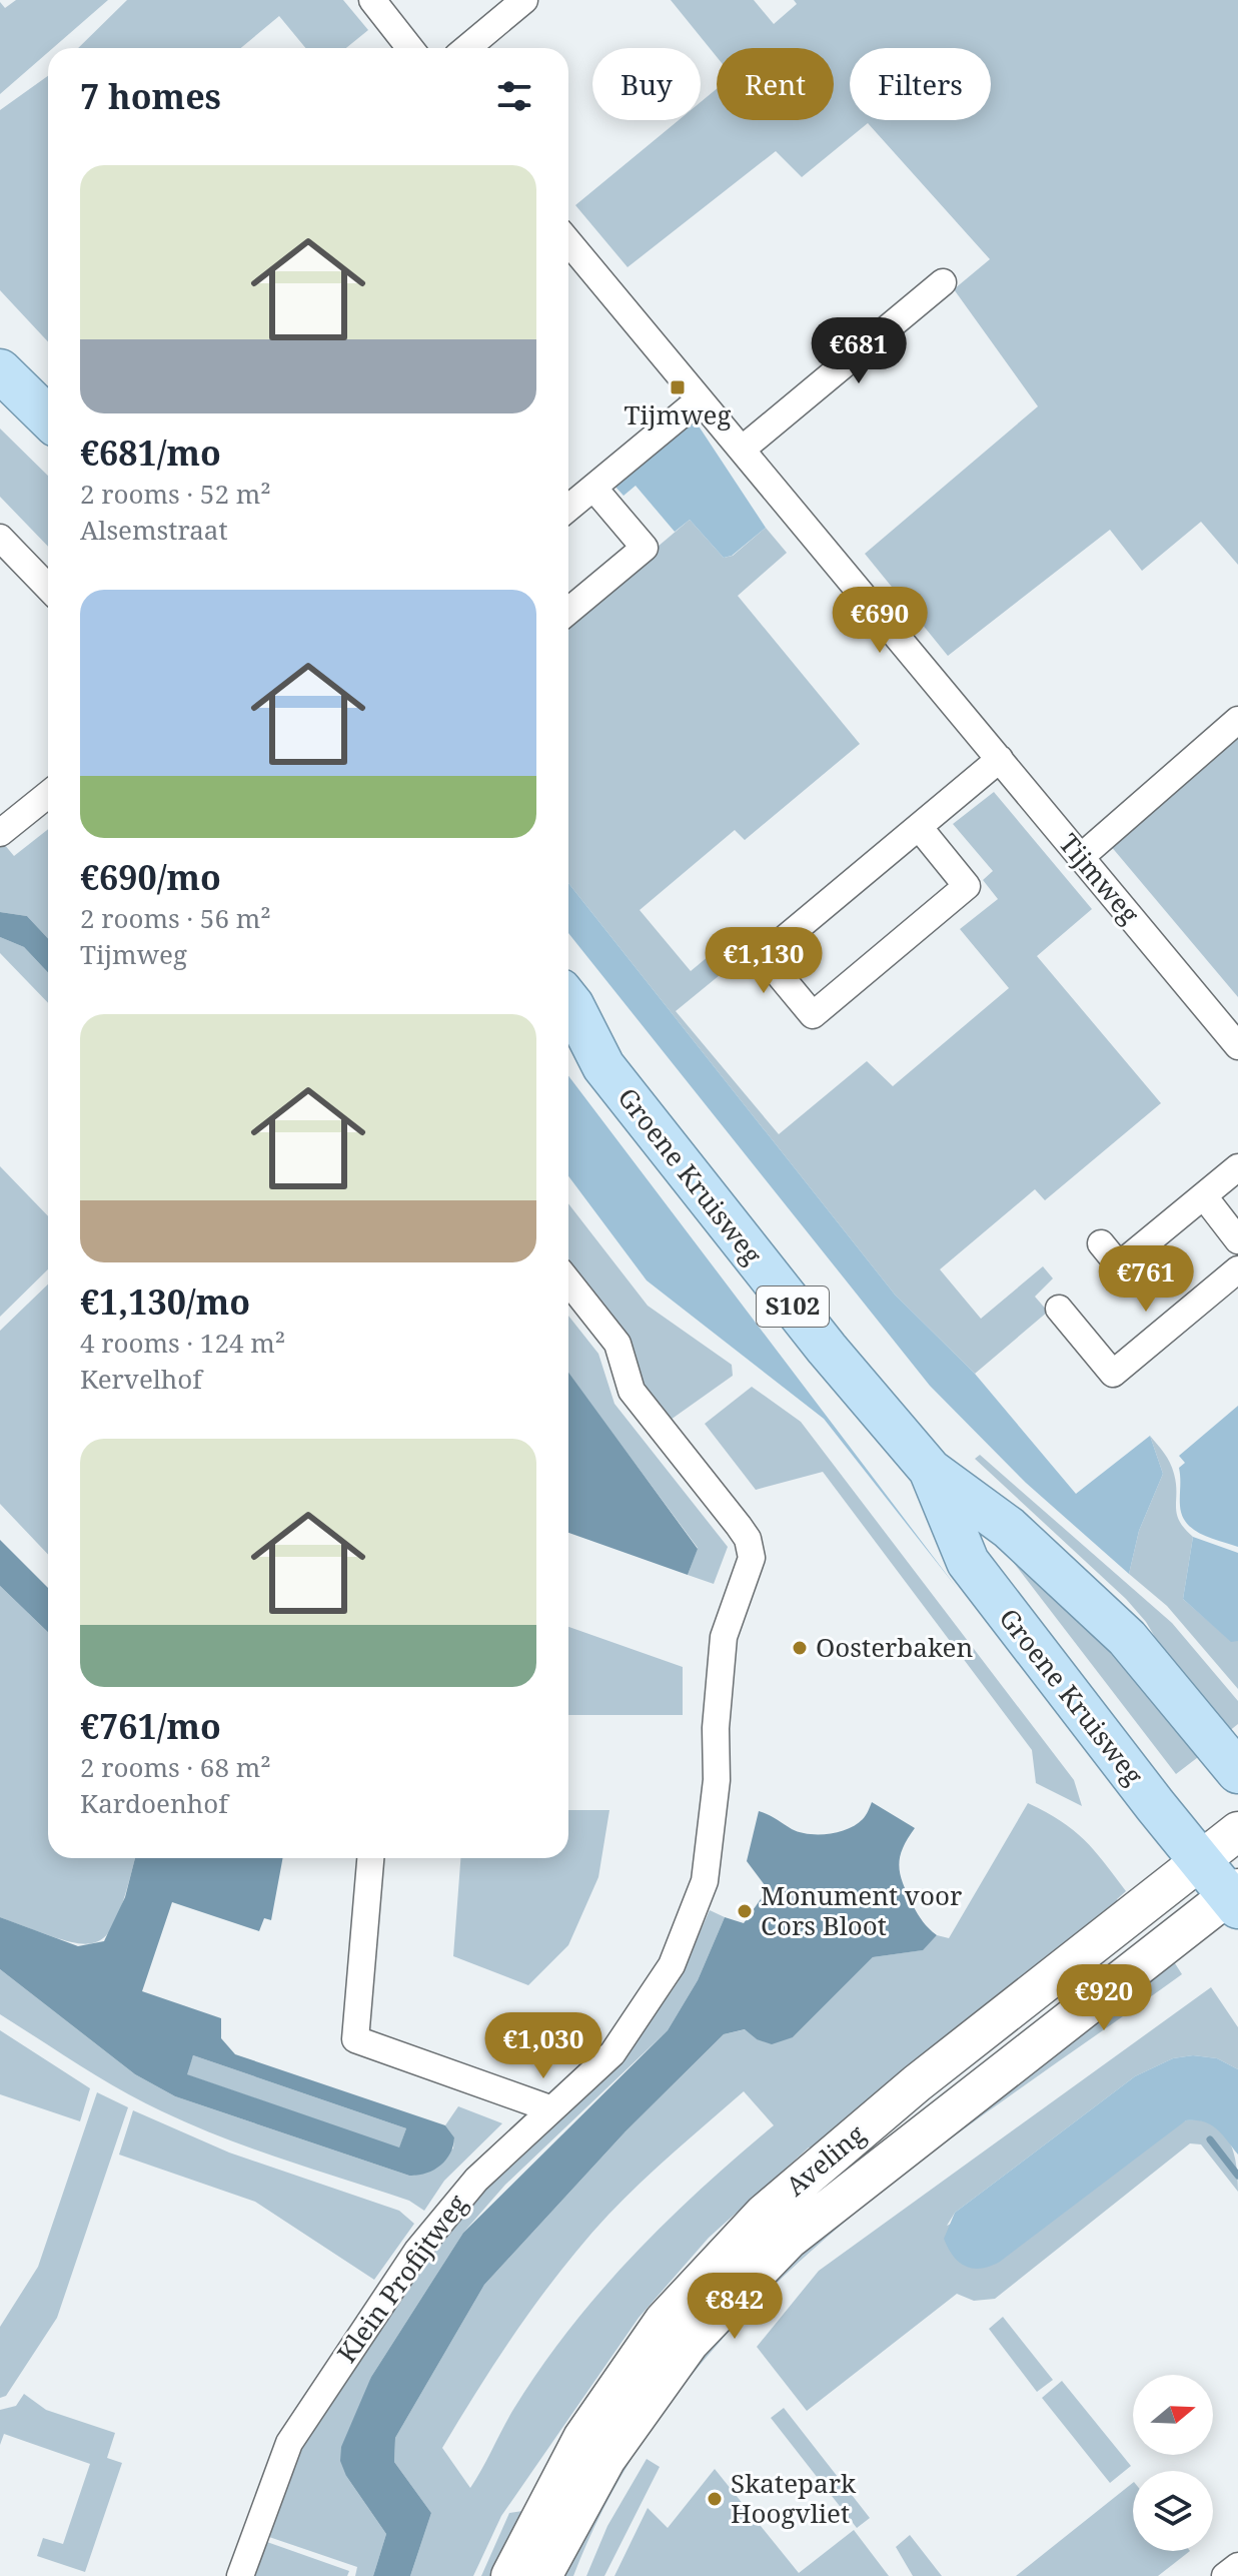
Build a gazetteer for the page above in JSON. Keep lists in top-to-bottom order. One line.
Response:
{"streets":{"main road":["Groene Kruisweg","S102","Aveling"],"street":["Tijmweg","Klein Profijtweg"]},"crossings":[["Groene Kruisweg","Aveling"]],"places":{"transit":["Tijmweg"],"other":["Oosterbaken","Monument voor Cors Bloot","Skatepark Hoogvliet"]},"north":"right","page":{"chip":["Buy","Rent","Filters"],"heading":"7 homes","list":[{"name":"€681/mo","note":"2 rooms · 52 m² · Alsemstraat"},{"name":"€690/mo","note":"2 rooms · 56 m² · Tijmweg"},{"name":"€1,130/mo","note":"4 rooms · 124 m² · Kervelhof"},{"name":"€761/mo","note":"2 rooms · 68 m² · Kardoenhof"}],"price":["€681","€690","€1,130","€761","€920","€1,030","€842"]}}
